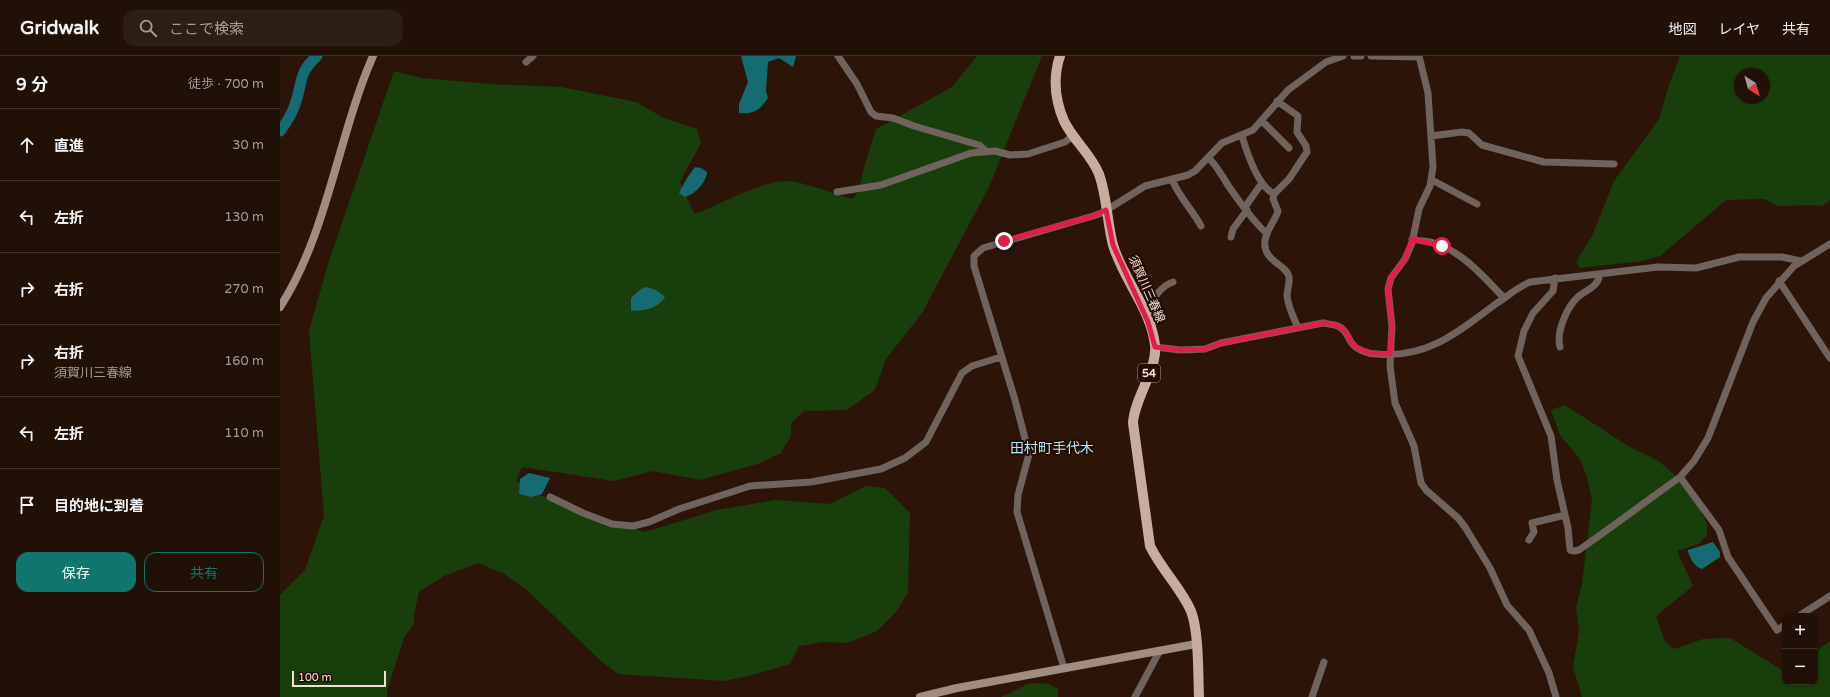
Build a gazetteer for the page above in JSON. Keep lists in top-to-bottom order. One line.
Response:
{"streets":{"main road":["須賀川三春線","54"]},"districts":["田村町手代木"],"scale_bar":"100 m","north":"bottom right","page":{"header":"Gridwalk","search":"ここで検索","nav":["地図","レイヤ","共有"],"heading":["9 分","徒歩 · 700 m"],"list":[["直進","30 m"],["左折","130 m"],["右折","270 m"],["右折","須賀川三春線","160 m"],["左折","110 m"],"目的地に到着"],"buttons":["保存","共有"],"map_buttons":["+","−"],"scale":"100 m"}}
